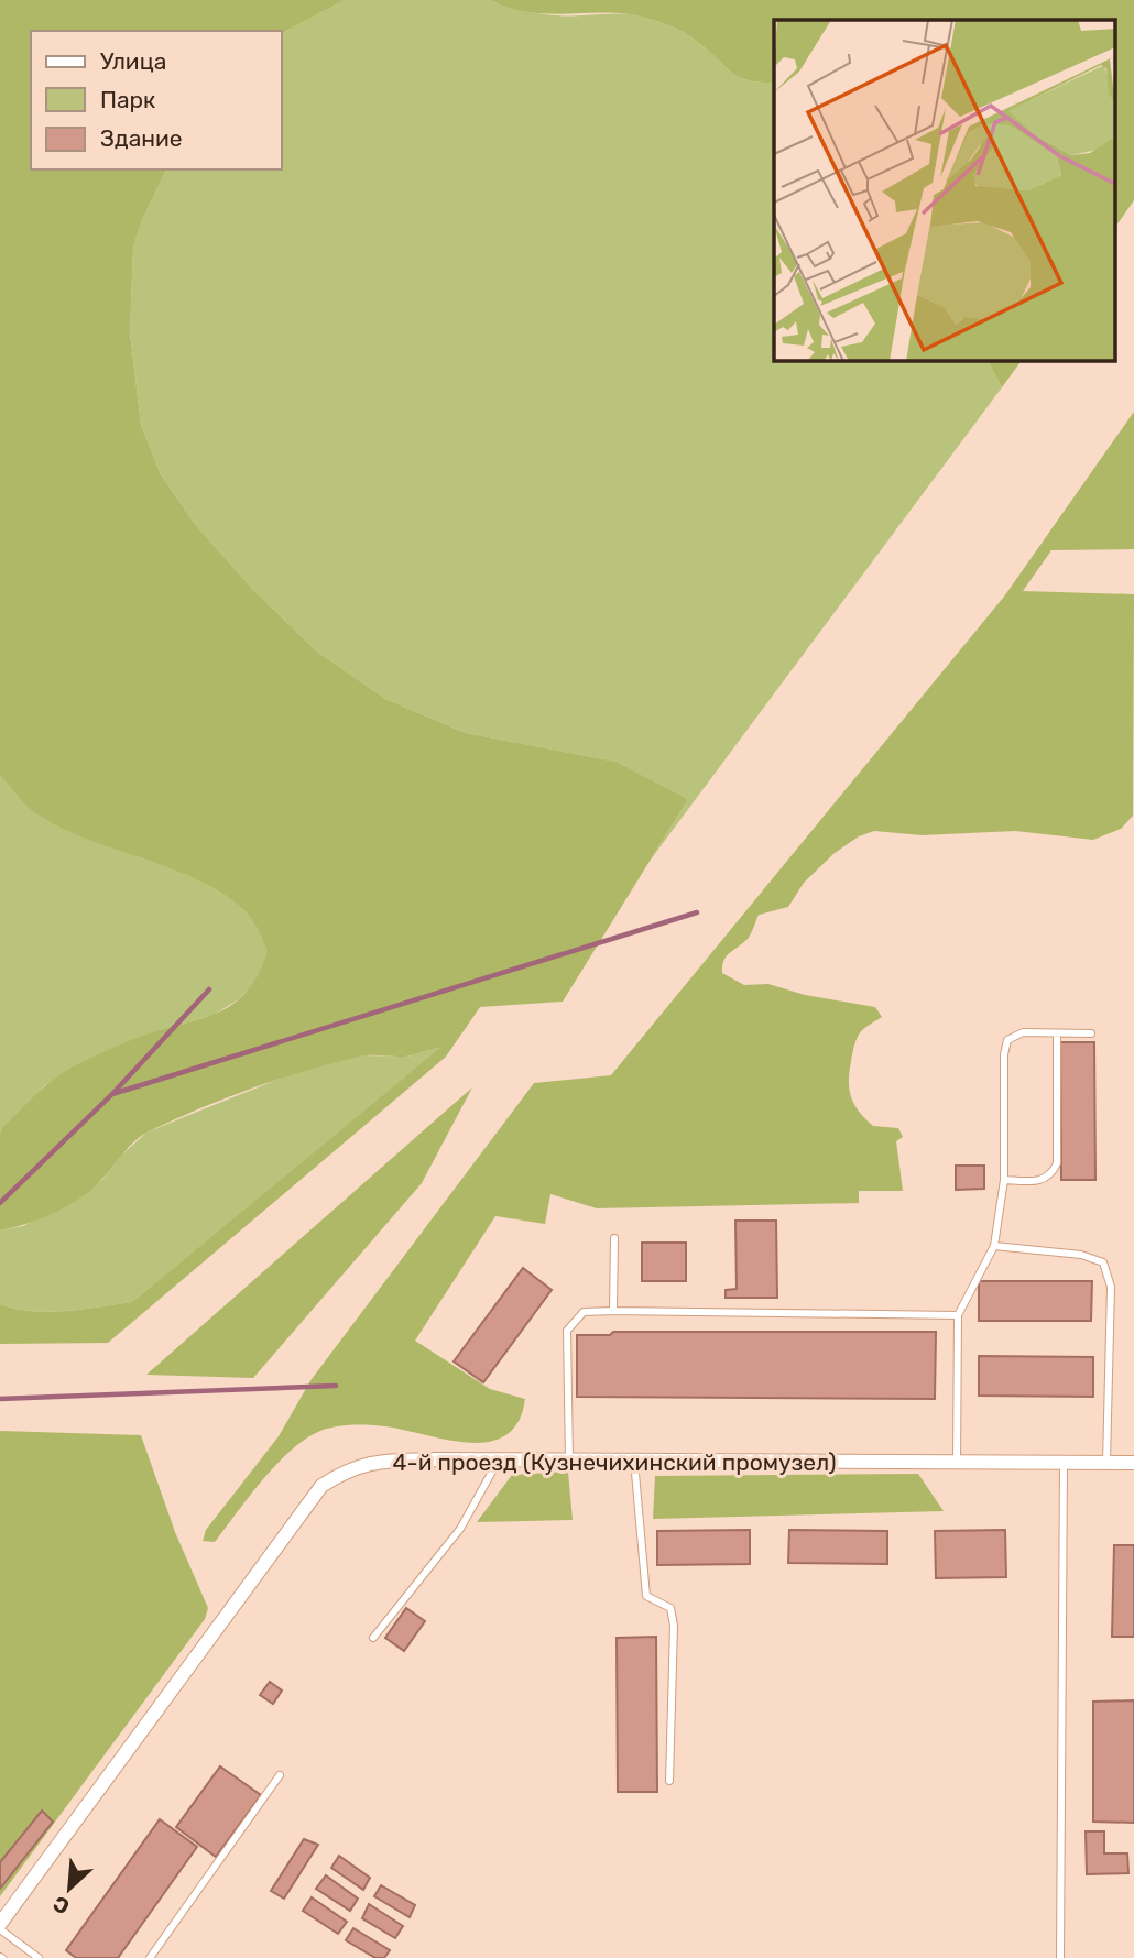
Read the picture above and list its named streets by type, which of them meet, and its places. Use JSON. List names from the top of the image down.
{
  "streets": {
    "street": ["4-й проезд (Кузнечихинский промузел)"]
  },
  "legend": ["Улица", "Парк", "Здание"],
  "north": "bottom left"
}
